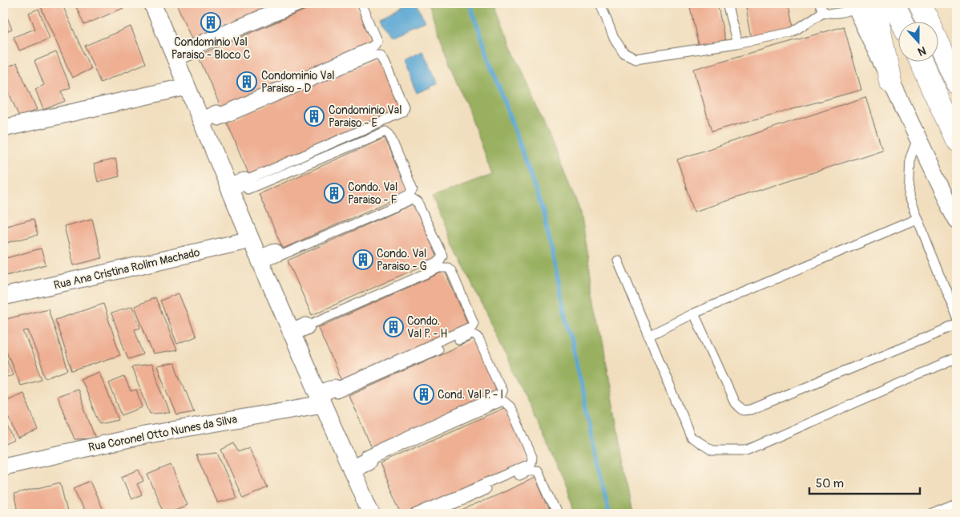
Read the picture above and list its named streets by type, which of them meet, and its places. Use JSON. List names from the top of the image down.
{
  "streets": {
    "street": ["Rua Ana Cristina Rolim Machado", "Rua Coronel Otto Nunes da Silva"]
  },
  "places": {
    "building": [
      "Condominio Val Paraiso - Bloco C",
      "Condominio Val Paraiso - D",
      "Condominio Val Paraiso - E",
      "Condo. Val Paraiso - F",
      "Condo. Val Paraiso - G",
      "Condo. Val P. - H",
      "Cond. Val P. - I"
    ]
  },
  "scale_bar": "50 m",
  "north": "bottom"
}
